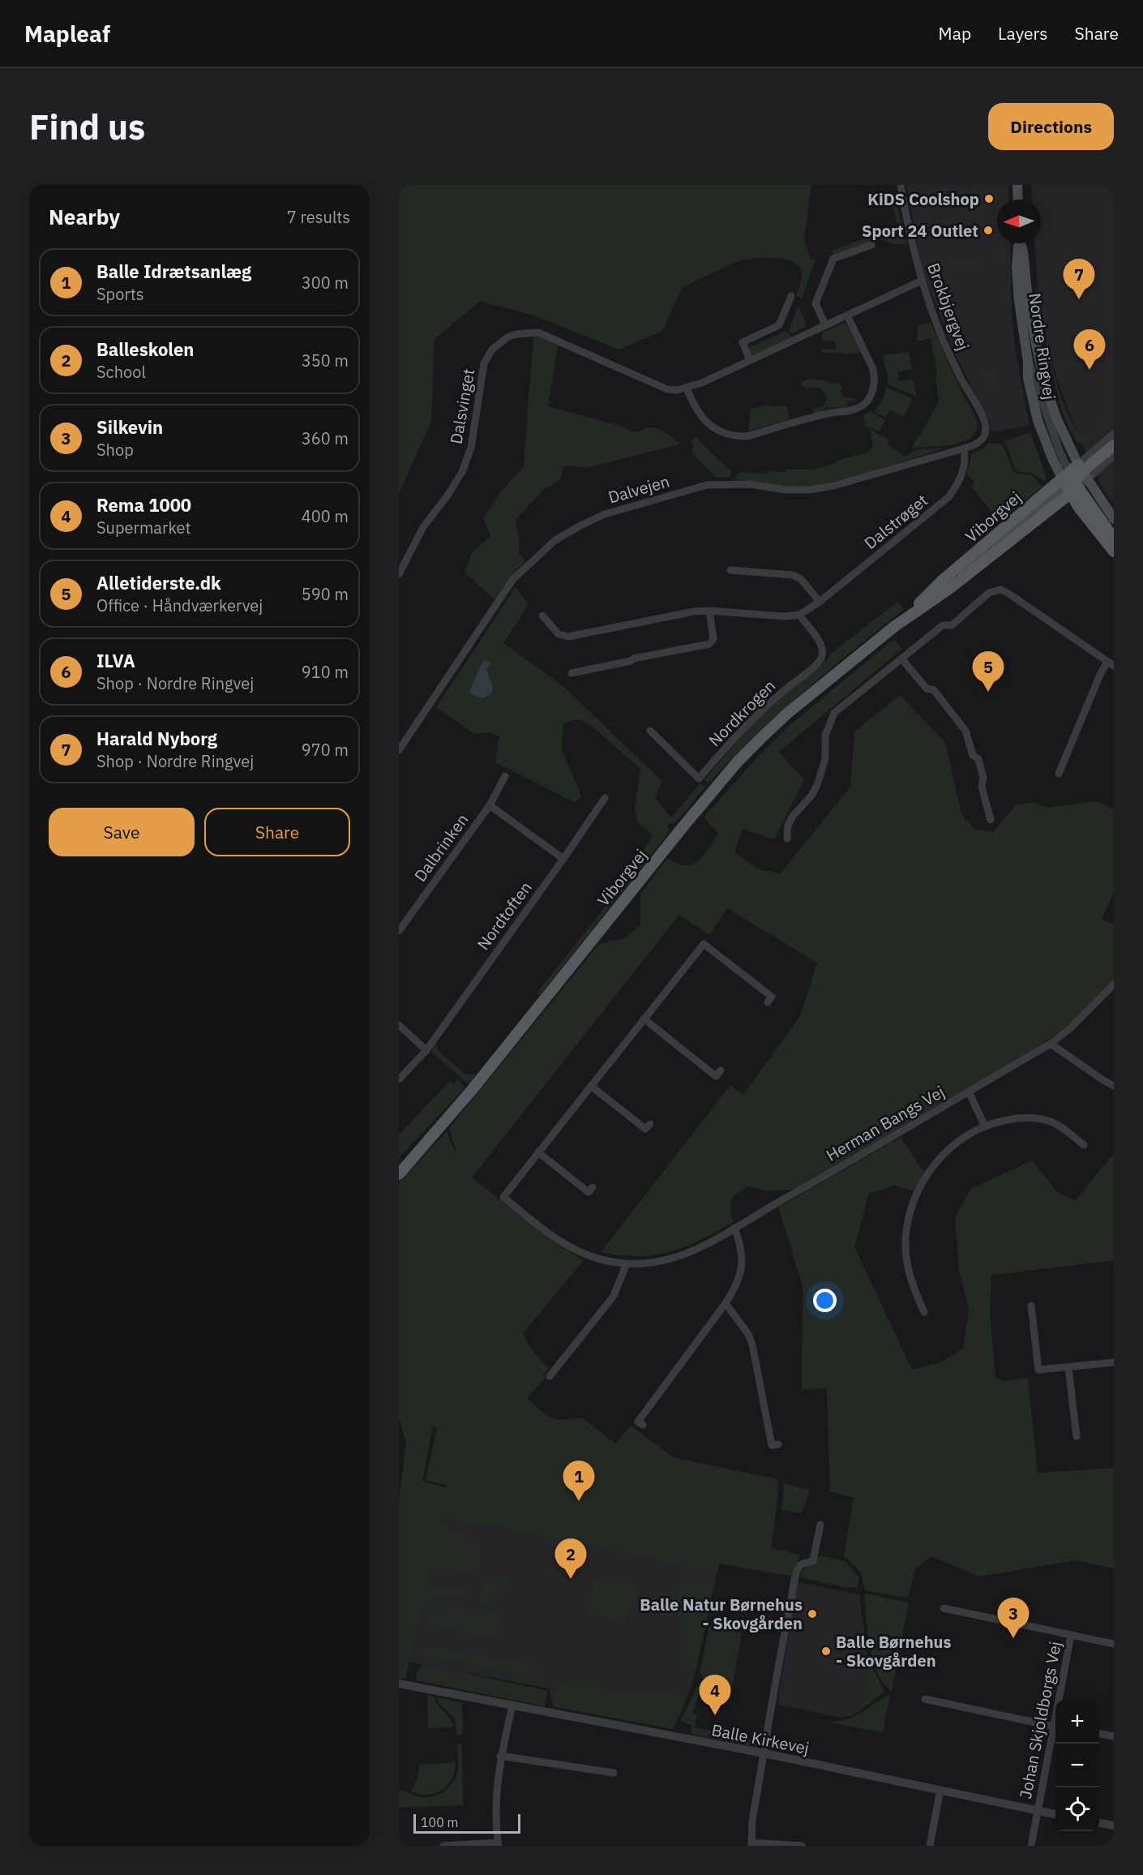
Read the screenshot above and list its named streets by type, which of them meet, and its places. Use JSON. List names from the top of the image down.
{
  "streets": {
    "main road": ["Nordre Ringvej", "Viborgvej"],
    "street": [
      "Brokbjergvej",
      "Dalsvinget",
      "Dalvejen",
      "Dalstrøget",
      "Nordkrogen",
      "Dalbrinken",
      "Nordtoften",
      "Herman Bangs Vej",
      "Johan Skjoldborgs Vej",
      "Balle Kirkevej"
    ]
  },
  "crossings": [
    ["Brokbjergvej", "Dalsvinget"],
    ["Brokbjergvej", "Dalvejen"],
    ["Nordre Ringvej", "Viborgvej"],
    ["Dalvejen", "Dalstrøget"],
    ["Dalstrøget", "Nordkrogen"],
    ["Dalbrinken", "Nordtoften"],
    ["Johan Skjoldborgs Vej", "Balle Kirkevej"]
  ],
  "places": [
    "KiDS Coolshop",
    "Sport 24 Outlet",
    "Balle Natur Børnehus - Skovgården",
    "Balle Børnehus - Skovgården"
  ],
  "scale_bar": "100 m",
  "north": "left",
  "page": {
    "header": "Mapleaf",
    "nav": ["Map", "Layers", "Share"],
    "buttons": [
      "Directions",
      ["Save", "Share"]
    ],
    "title": "Find us",
    "heading": ["Nearby", "7 results"],
    "list": [
      {
        "mark": "1",
        "name": "Balle Idrætsanlæg",
        "note": "Sports",
        "value": "300 m"
      },
      {
        "mark": "2",
        "name": "Balleskolen",
        "note": "School",
        "value": "350 m"
      },
      {
        "mark": "3",
        "name": "Silkevin",
        "note": "Shop",
        "value": "360 m"
      },
      {
        "mark": "4",
        "name": "Rema 1000",
        "note": "Supermarket",
        "value": "400 m"
      },
      {
        "mark": "5",
        "name": "Alletiderste.dk",
        "note": "Office · Håndværkervej",
        "value": "590 m"
      },
      {
        "mark": "6",
        "name": "ILVA",
        "note": "Shop · Nordre Ringvej",
        "value": "910 m"
      },
      {
        "mark": "7",
        "name": "Harald Nyborg",
        "note": "Shop · Nordre Ringvej",
        "value": "970 m"
      }
    ],
    "pins": [
      "7",
      "6",
      "5",
      "1",
      "2",
      "3",
      "4"
    ],
    "map_buttons": ["+", "−"],
    "scale": "100 m"
  }
}
